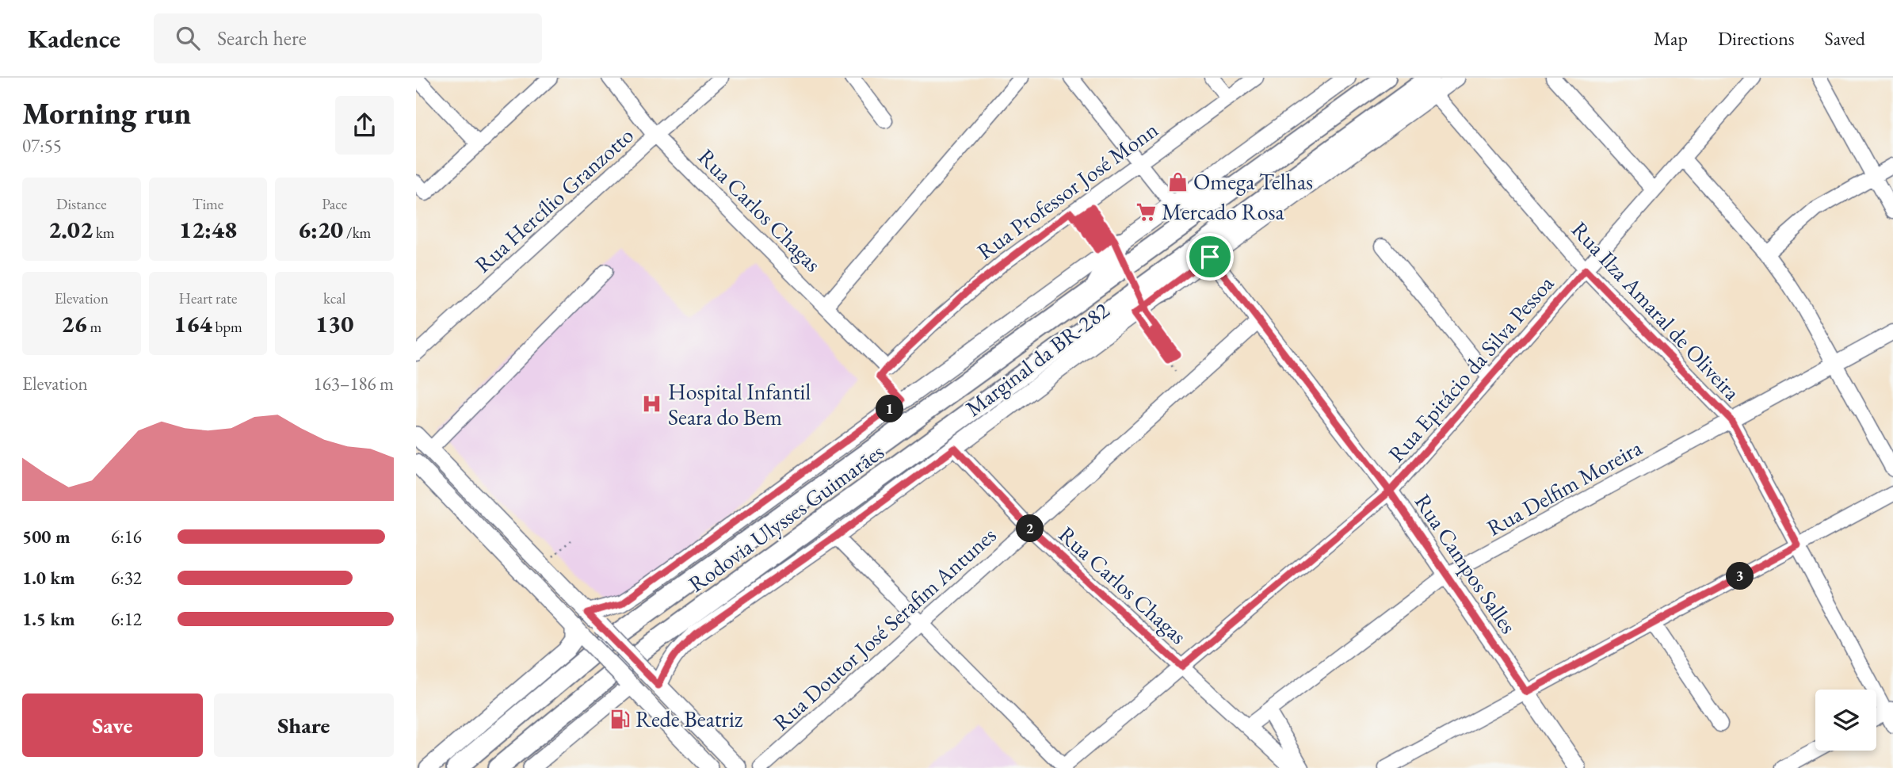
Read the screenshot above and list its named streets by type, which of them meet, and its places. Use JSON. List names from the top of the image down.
{
  "streets": {
    "highway": ["Rodovia Ulysses Guimarães"],
    "main road": ["Marginal da BR-282", "Rua Campos Salles"],
    "street": [
      "Rua Professor José Monn",
      "Rua Hercílio Granzotto",
      "Rua Carlos Chagas",
      "Rua Ilza Amaral de Oliveira",
      "Rua Epitácio da Silva Pessoa",
      "Rua Delfim Moreira",
      "Rua Doutor José Serafim Antunes"
    ]
  },
  "crossings": [
    ["Rua Professor José Monn", "Rua Carlos Chagas"],
    ["Rua Hercílio Granzotto", "Rua Carlos Chagas"],
    ["Rua Carlos Chagas", "Marginal da BR-282"],
    ["Rua Carlos Chagas", "Rua Epitácio da Silva Pessoa"],
    ["Rua Carlos Chagas", "Rua Delfim Moreira"],
    ["Rua Carlos Chagas", "Rua Doutor José Serafim Antunes"],
    ["Rua Ilza Amaral de Oliveira", "Marginal da BR-282"],
    ["Rua Ilza Amaral de Oliveira", "Rua Epitácio da Silva Pessoa"],
    ["Rua Ilza Amaral de Oliveira", "Rua Delfim Moreira"],
    ["Rua Ilza Amaral de Oliveira", "Rodovia Ulysses Guimarães"],
    ["Marginal da BR-282", "Rodovia Ulysses Guimarães"],
    ["Marginal da BR-282", "Rua Campos Salles"],
    ["Rua Epitácio da Silva Pessoa", "Rua Campos Salles"],
    ["Rua Delfim Moreira", "Rua Campos Salles"],
    ["Rua Campos Salles", "Rua Doutor José Serafim Antunes"]
  ],
  "places": {
    "shop": ["Omega Telhas"],
    "supermarket": ["Mercado Rosa"],
    "hospital": ["Hospital Infantil Seara do Bem"],
    "fuel station": ["Rede Beatriz"]
  },
  "page": {
    "header": "Kadence",
    "search": "Search here",
    "nav": ["Map", "Directions", "Saved"],
    "heading": ["Morning run", "07:55"],
    "stats": [
      ["Distance", "2.02 km"],
      ["Time", "12:48"],
      ["Pace", "6:20 /km"],
      ["Elevation", "26 m"],
      ["Heart rate", "164 bpm"],
      ["kcal", "130"]
    ],
    "chart": ["Elevation", "163–186 m"],
    "pins": ["1", "2", "3"],
    "list": [
      {
        "name": "500 m",
        "note": "6:16"
      },
      {
        "name": "1.0 km",
        "note": "6:32"
      },
      {
        "name": "1.5 km",
        "note": "6:12"
      }
    ],
    "buttons": ["Save", "Share"]
  }
}
